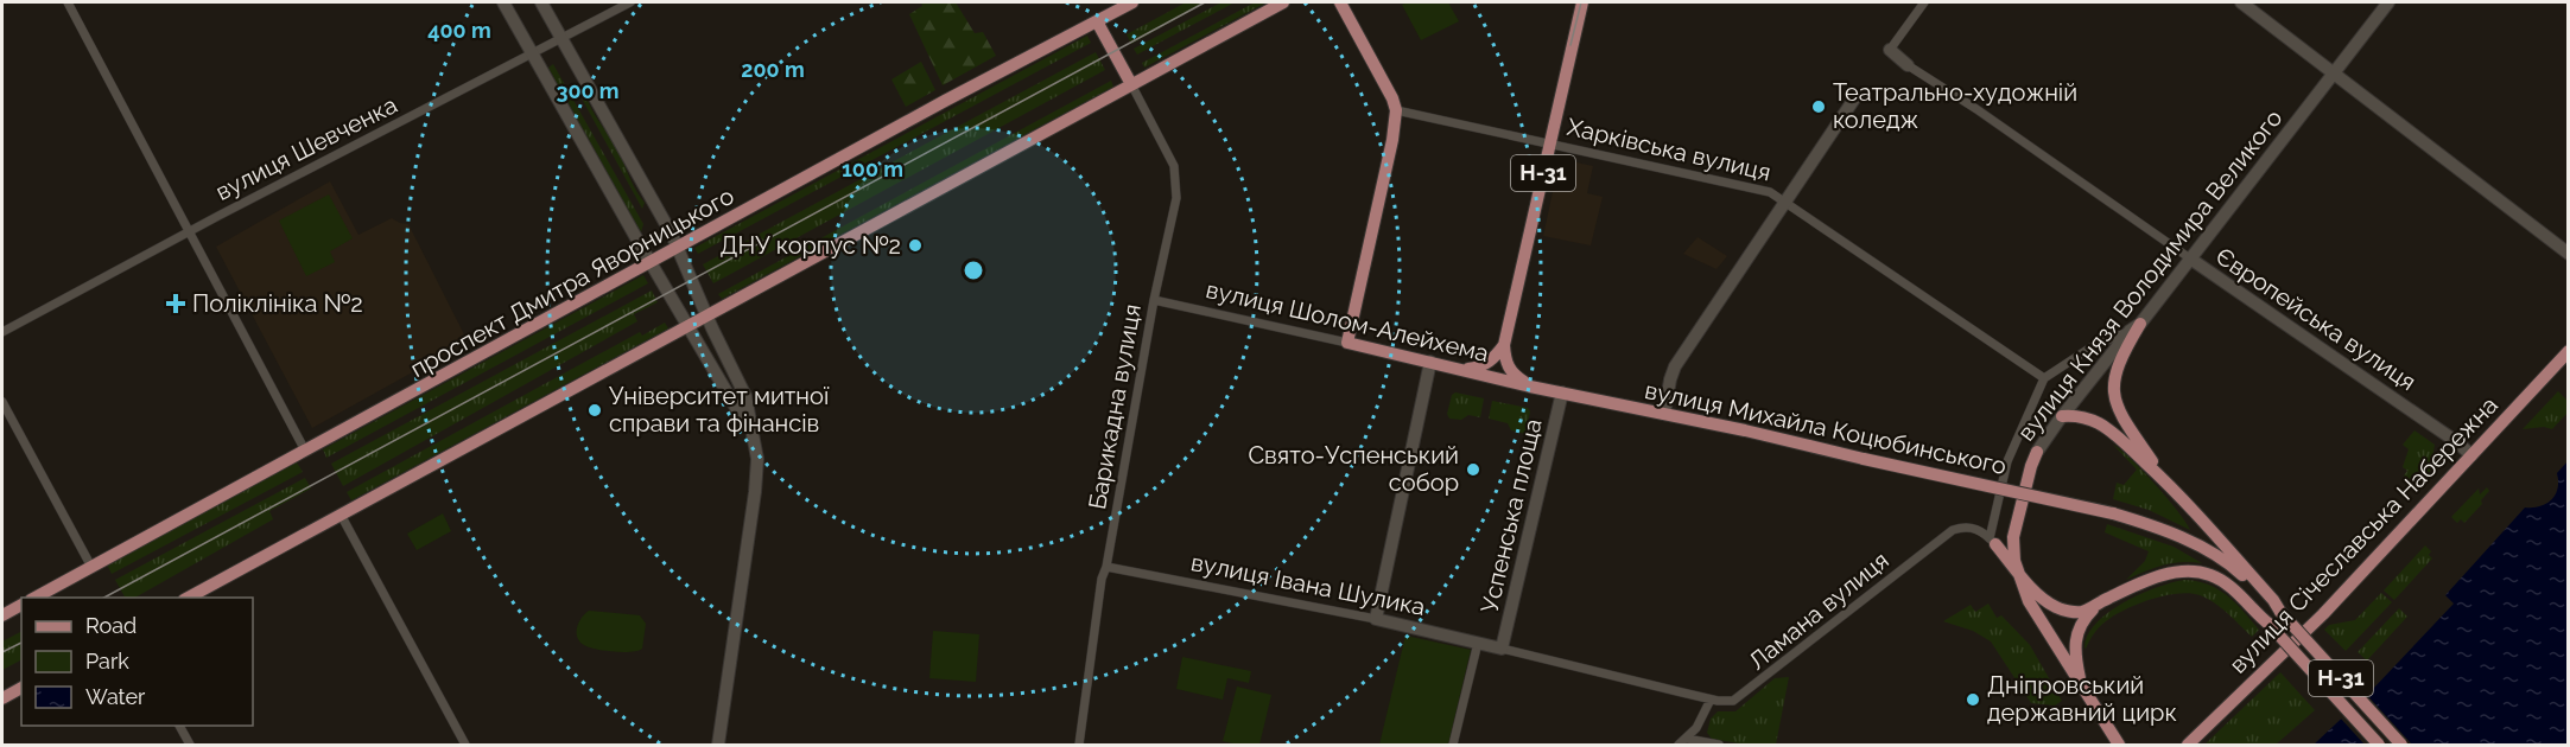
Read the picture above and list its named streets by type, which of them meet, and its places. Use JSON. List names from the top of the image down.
{
  "streets": {
    "main road": [
      "Н-31",
      "вулиця Князя Володимира Великого",
      "проспект Дмитра Яворницького",
      "вулиця Шолом-Алейхема",
      "вулиця Михайла Коцюбинського",
      "вулиця Січеславська Набережна"
    ],
    "street": [
      "вулиця Шевченка",
      "Харківська вулиця",
      "Європейська вулиця",
      "Барикадна вулиця",
      "Успенська площа",
      "вулиця Івана Шулика",
      "Ламана вулиця"
    ]
  },
  "crossings": [
    ["Харківська вулиця", "Н-31"],
    ["Н-31", "вулиця Михайла Коцюбинського"],
    ["вулиця Князя Володимира Великого", "Європейська вулиця"],
    ["Європейська вулиця", "вулиця Січеславська Набережна"],
    ["вулиця Шолом-Алейхема", "Барикадна вулиця"],
    ["вулиця Шолом-Алейхема", "вулиця Михайла Коцюбинського"],
    ["Барикадна вулиця", "вулиця Івана Шулика"],
    ["вулиця Михайла Коцюбинського", "Успенська площа"],
    ["Успенська площа", "вулиця Івана Шулика"]
  ],
  "places": {
    "other": [
      "Театрально-художній коледж",
      "ДНУ корпус №2",
      "Університет митної справи та фінансів",
      "Свято-Успенський собор",
      "Дніпровський державний цирк"
    ],
    "health": ["Поліклініка №2"]
  },
  "legend": ["Road", "Park", "Water"],
  "rings": [
    "400 m",
    "200 m",
    "300 m",
    "100 m"
  ]
}
